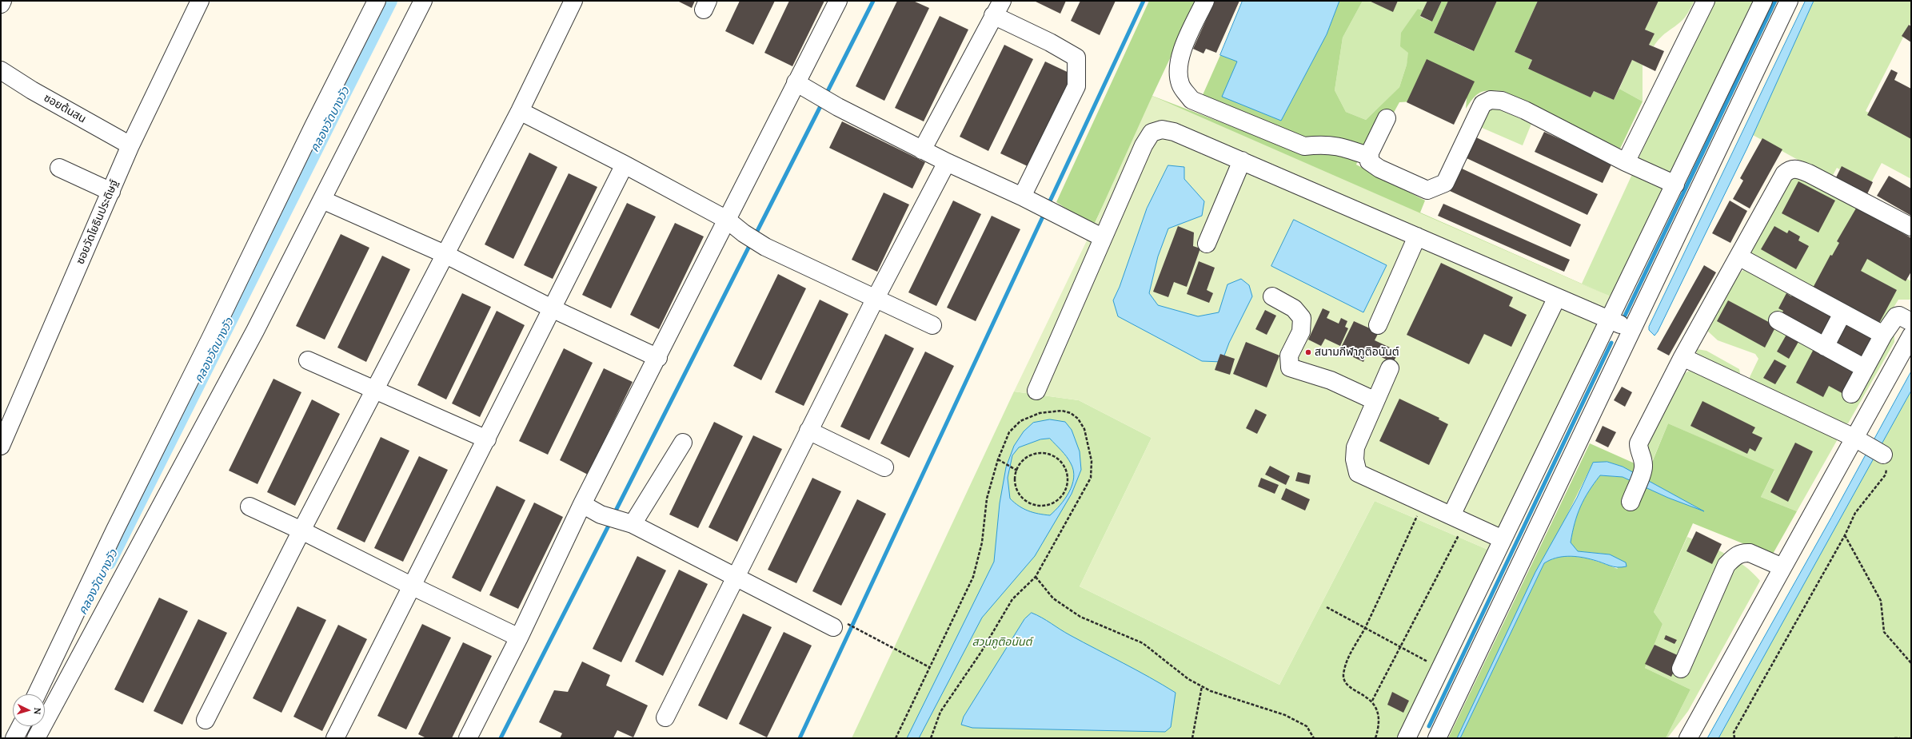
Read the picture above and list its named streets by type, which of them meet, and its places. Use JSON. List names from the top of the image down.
{
  "streets": {
    "street": ["ซอยต้นสน", "ซอยวัดโยธินประดิษฐ์"]
  },
  "crossings": [
    ["ซอยต้นสน", "ซอยวัดโยธินประดิษฐ์"]
  ],
  "water": ["คลองวัดบางวัว"],
  "parks": ["สวนภูติอนันต์"],
  "places": ["สนามกีฬาภูติอนันต์"],
  "north": "right"
}
